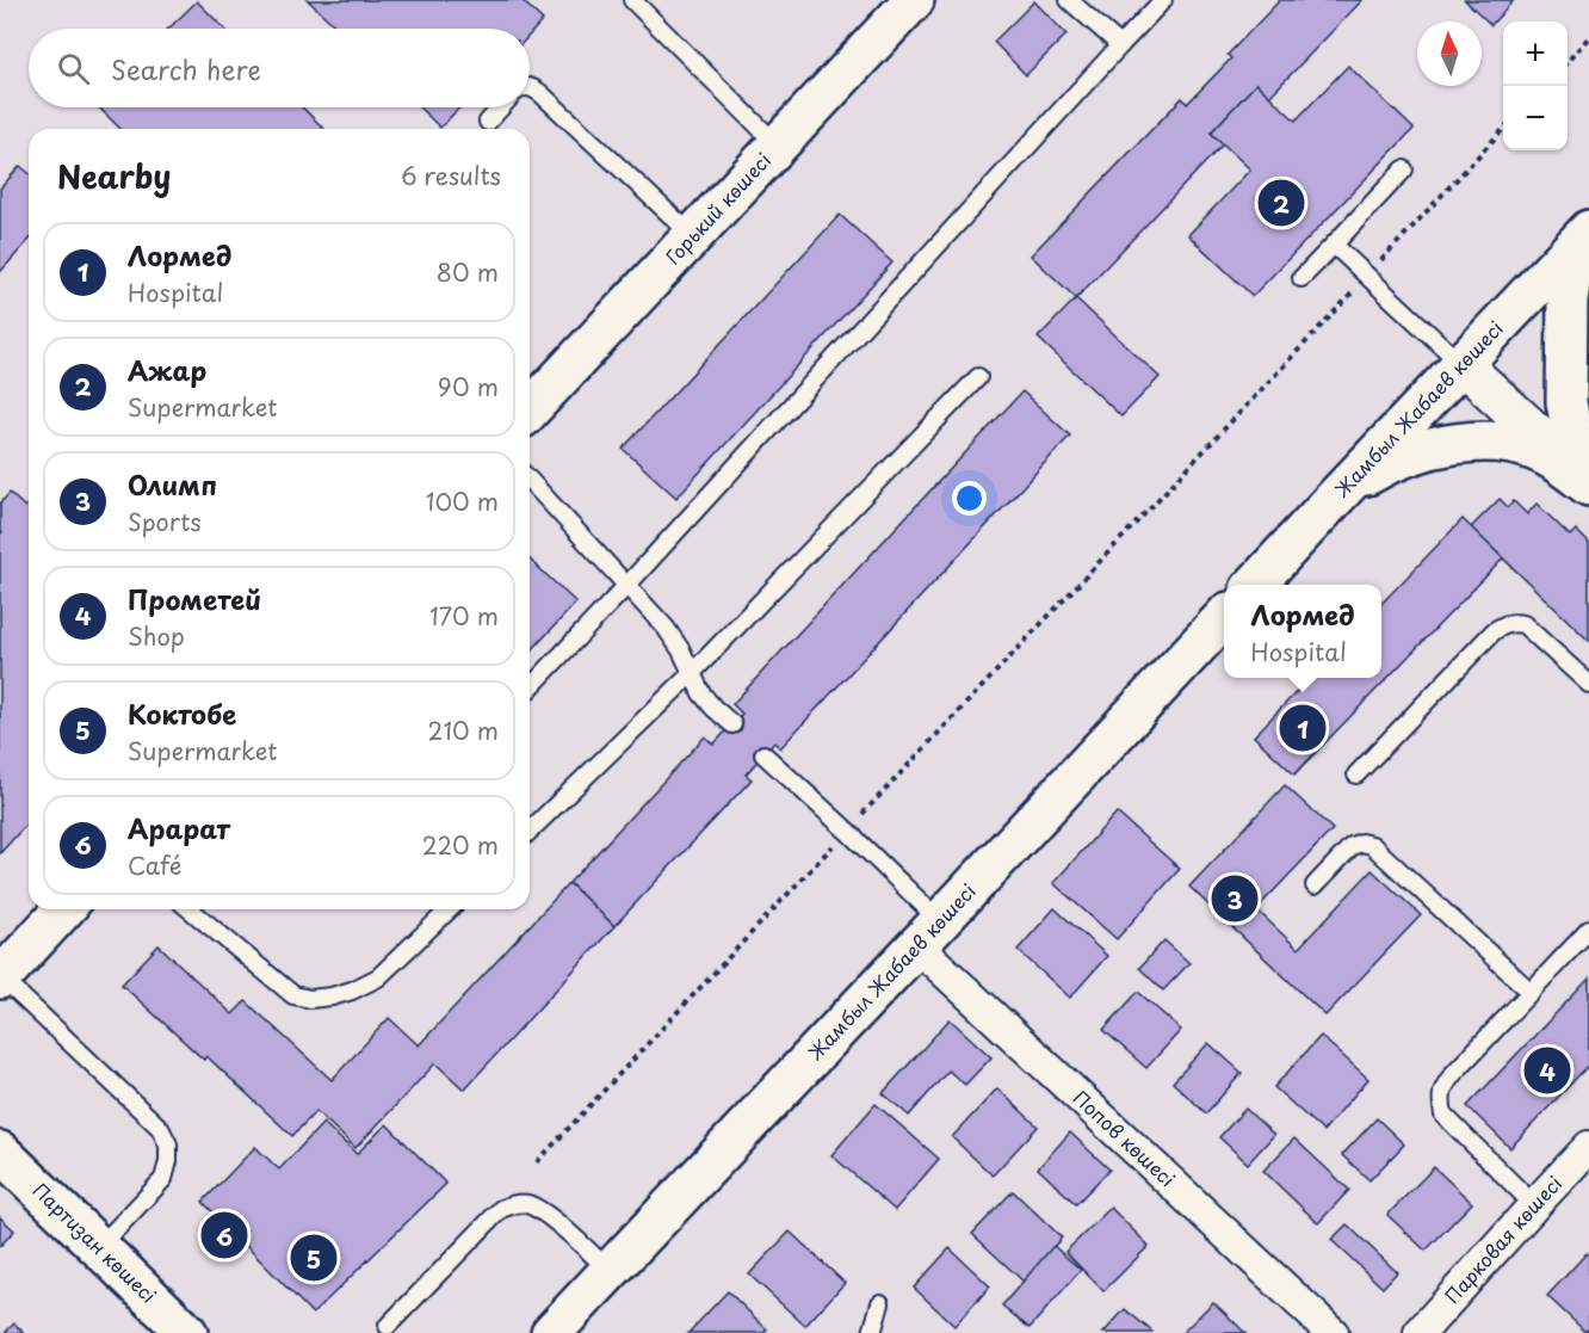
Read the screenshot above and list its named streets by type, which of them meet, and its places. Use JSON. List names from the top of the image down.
{
  "streets": {
    "main road": ["Горький көшесі", "Жамбыл Жабаев көшесі", "Партизан көшесі"],
    "street": ["Попов көшесі", "Парковая көшесі"]
  },
  "crossings": [
    ["Жамбыл Жабаев көшесі", "Попов көшесі"]
  ],
  "north": "top",
  "page": {
    "map_buttons": ["+", "−"],
    "search": "Search here",
    "heading": ["Nearby", "6 results"],
    "pins": [
      "2",
      "1",
      "3",
      "4",
      "6",
      "5"
    ],
    "list": [
      {
        "mark": "1",
        "name": "Лормед",
        "note": "Hospital",
        "value": "80 m"
      },
      {
        "mark": "2",
        "name": "Ажар",
        "note": "Supermarket",
        "value": "90 m"
      },
      {
        "mark": "3",
        "name": "Олимп",
        "note": "Sports",
        "value": "100 m"
      },
      {
        "mark": "4",
        "name": "Прометей",
        "note": "Shop",
        "value": "170 m"
      },
      {
        "mark": "5",
        "name": "Коктобе",
        "note": "Supermarket",
        "value": "210 m"
      },
      {
        "mark": "6",
        "name": "Арарат",
        "note": "Café",
        "value": "220 m"
      }
    ],
    "popup": ["Лормед", "Hospital"]
  }
}
